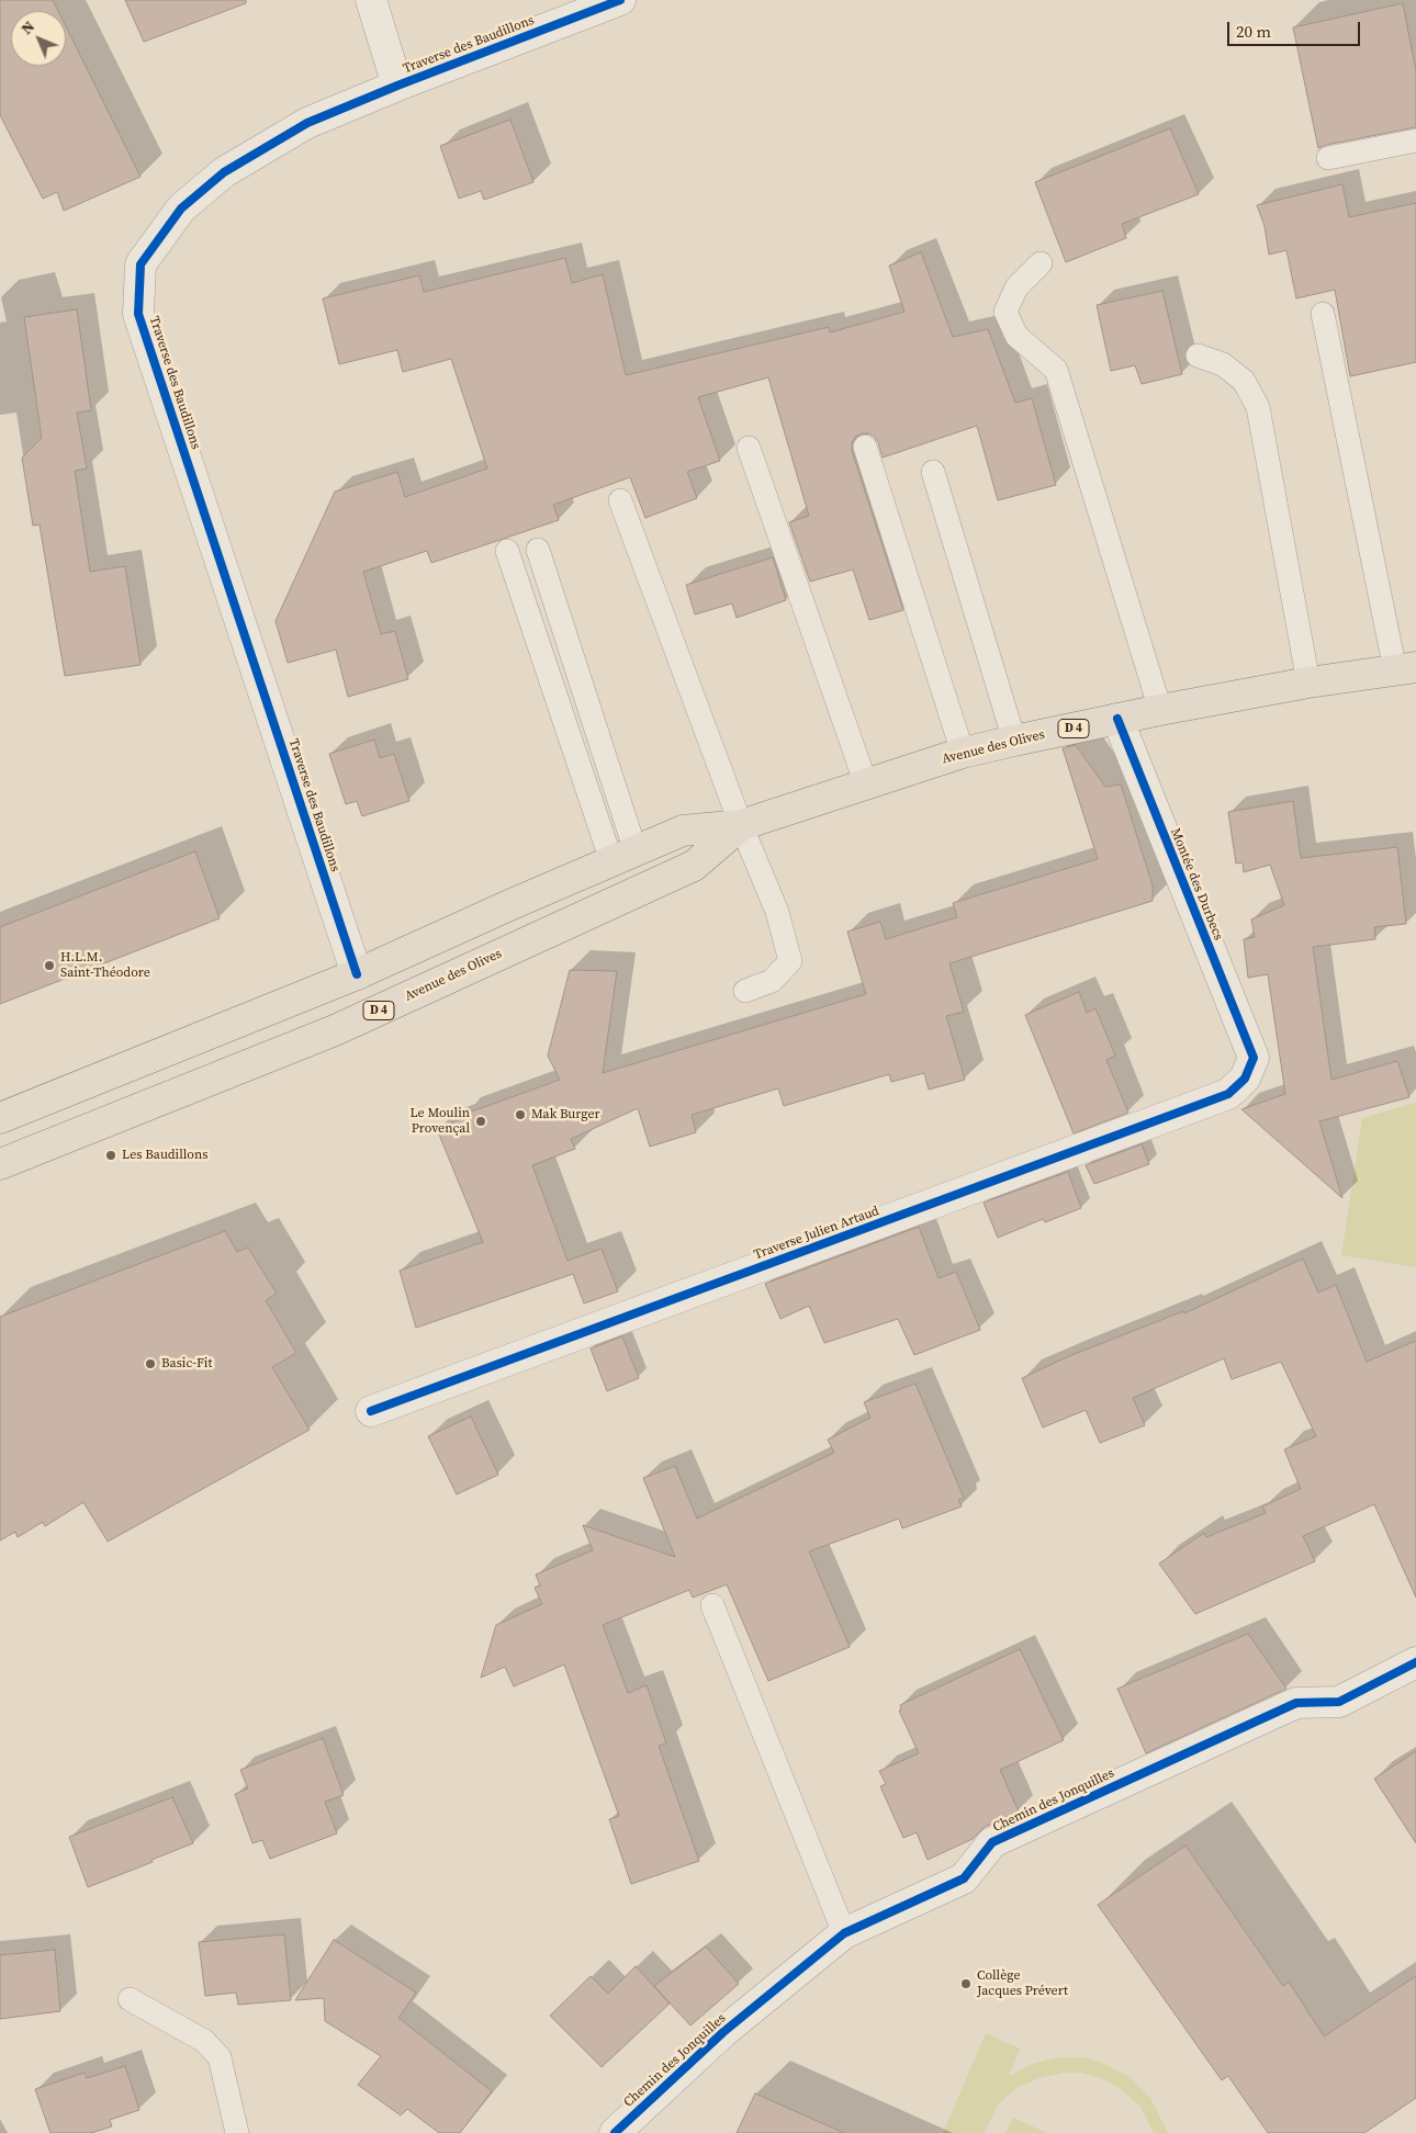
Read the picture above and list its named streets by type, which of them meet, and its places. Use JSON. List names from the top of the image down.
{
  "streets": {
    "main road": ["D 4", "Avenue des Olives"],
    "street": [
      "Traverse des Baudillons",
      "Montée des Durbecs",
      "Traverse Julien Artaud",
      "Chemin des Jonquilles"
    ]
  },
  "crossings": [
    ["Traverse des Baudillons", "Avenue des Olives"],
    ["Avenue des Olives", "Montée des Durbecs"],
    ["Montée des Durbecs", "Traverse Julien Artaud"]
  ],
  "places": [
    "H.L.M. Saint-Théodore",
    "Mak Burger",
    "Le Moulin Provençal",
    "Les Baudillons",
    "Basic-Fit",
    "Collège Jacques Prévert"
  ],
  "scale_bar": "20 m",
  "north": "top left"
}
